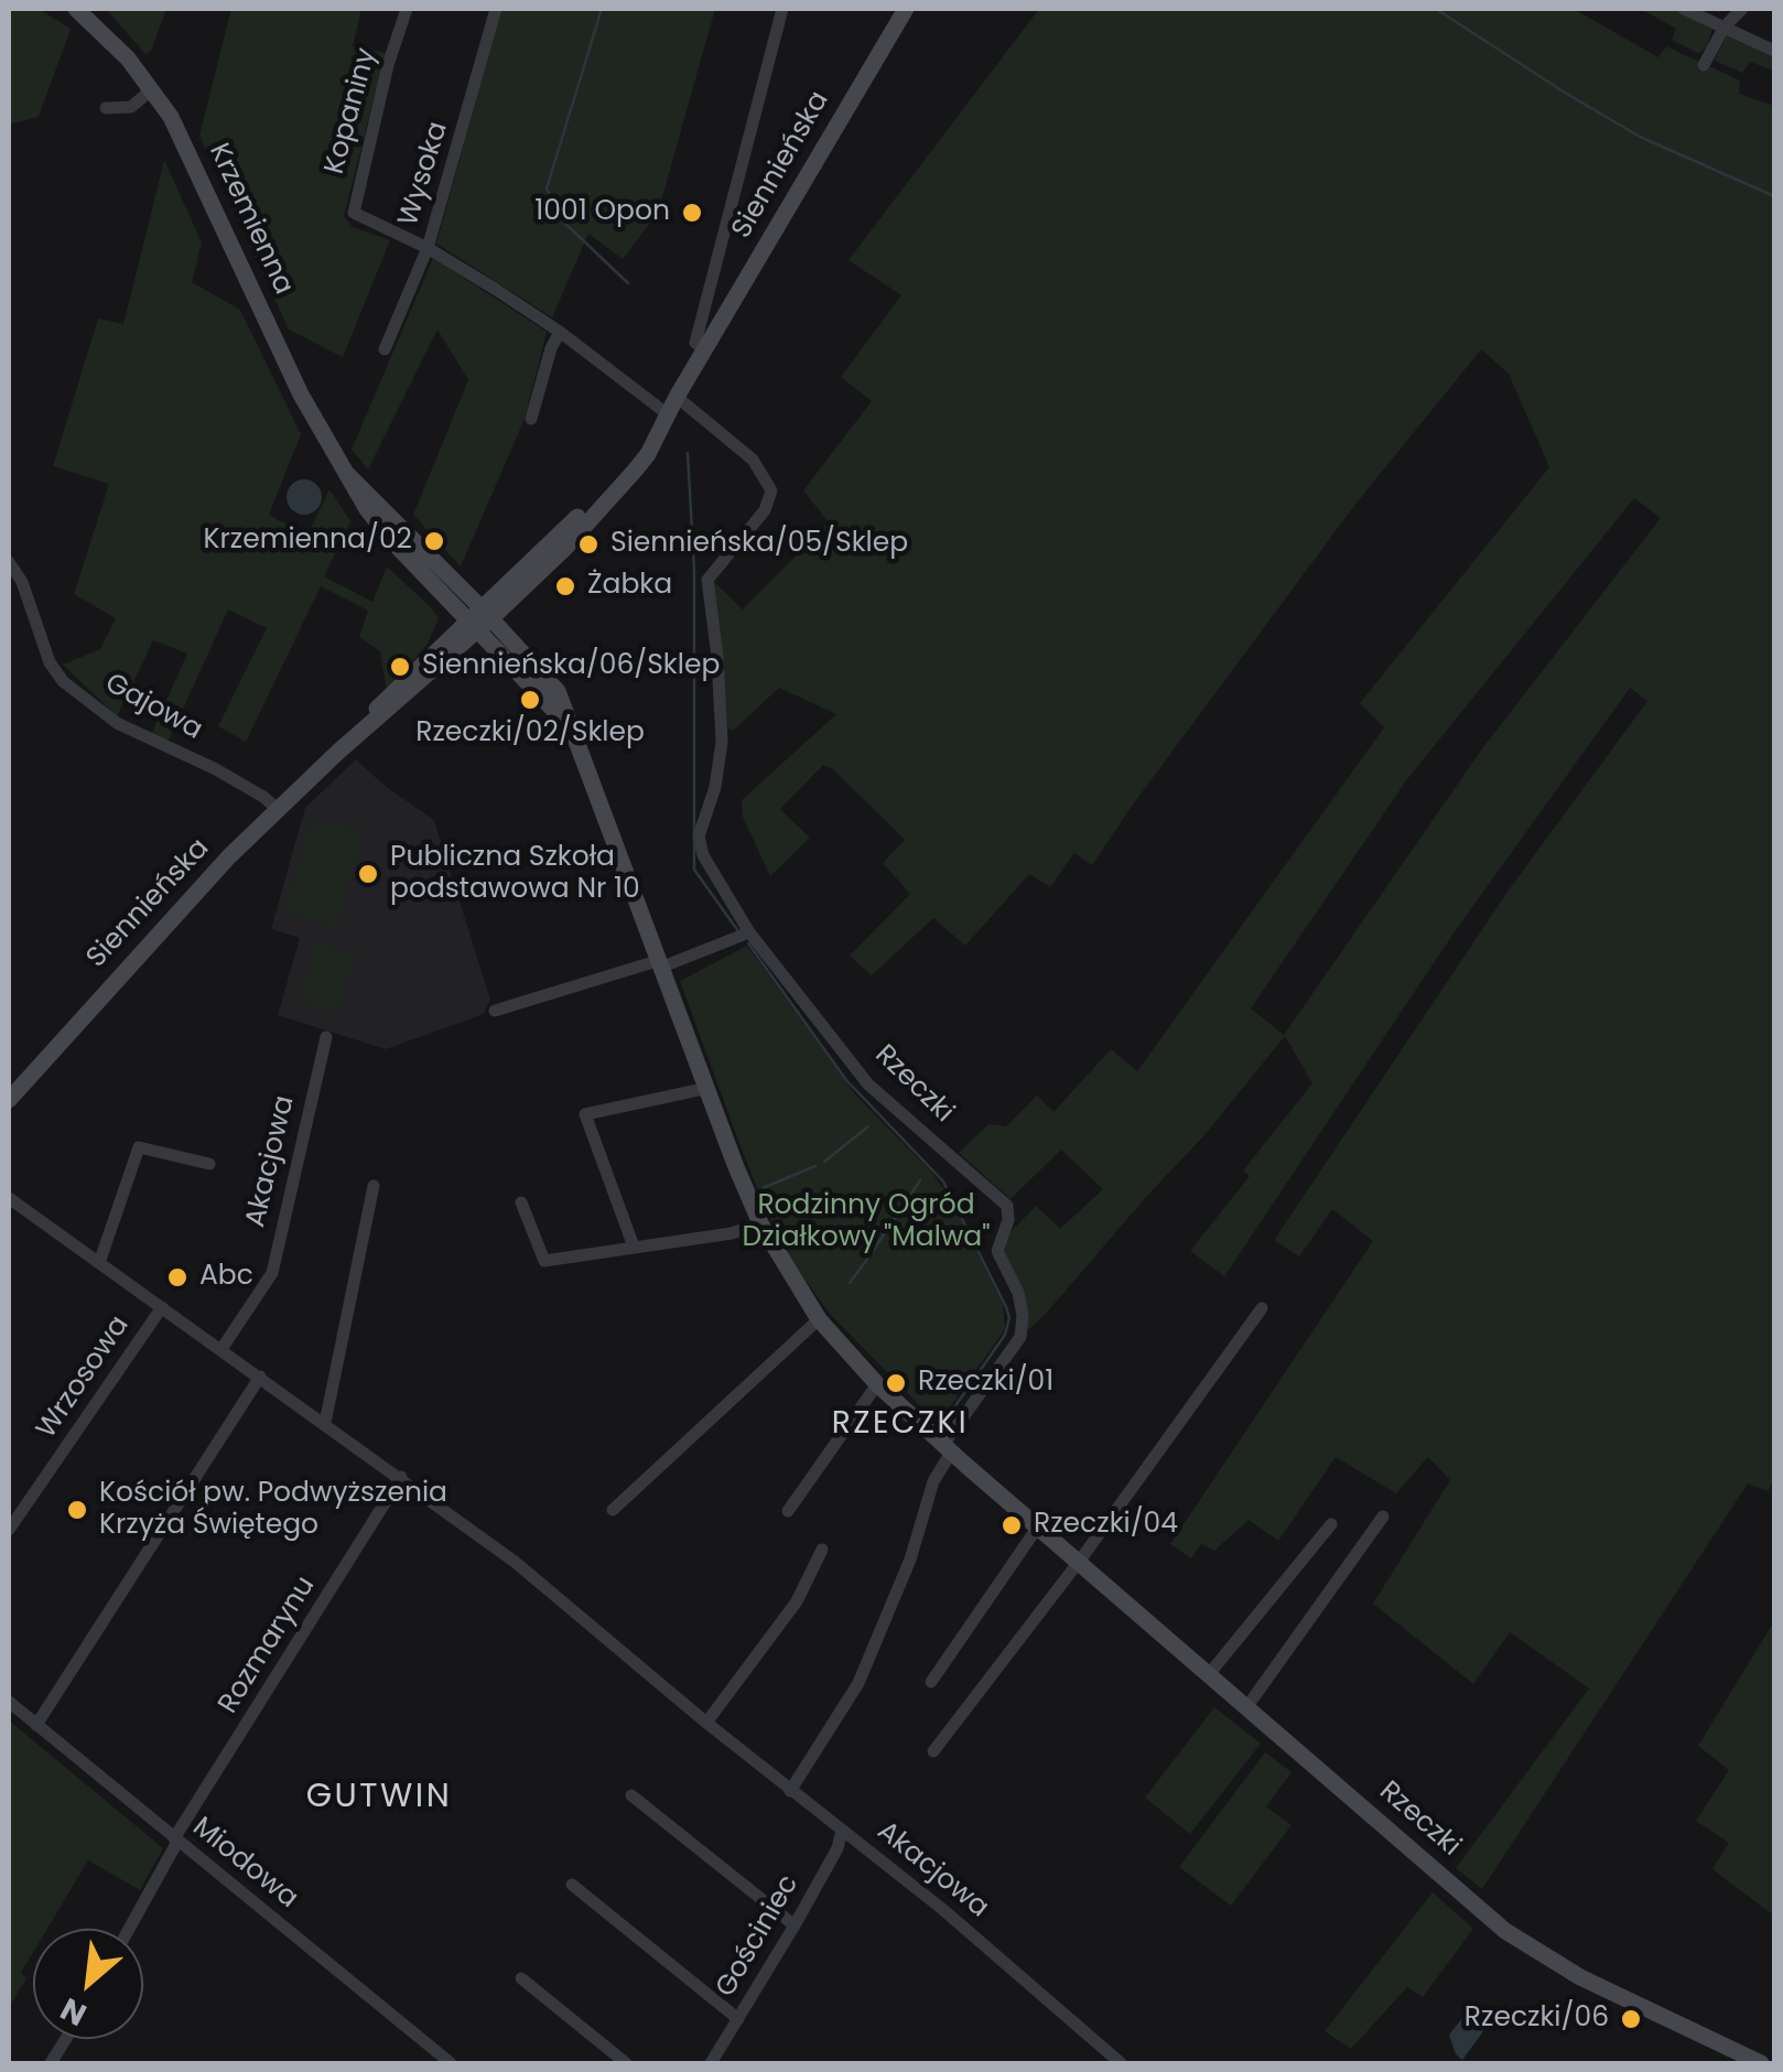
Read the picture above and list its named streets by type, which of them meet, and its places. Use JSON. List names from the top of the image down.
{
  "streets": {
    "main road": ["Siennieńska", "Krzemienna", "Rzeczki"],
    "street": [
      "Kopaniny",
      "Wysoka",
      "Gajowa",
      "Akacjowa",
      "Wrzosowa",
      "Rozmarynu",
      "Miodowa",
      "Gościniec"
    ]
  },
  "crossings": [
    ["Kopaniny", "Wysoka"],
    ["Siennieńska", "Krzemienna"],
    ["Siennieńska", "Gajowa"],
    ["Siennieńska", "Rzeczki"],
    ["Krzemienna", "Rzeczki"],
    ["Rzeczki", "Akacjowa"],
    ["Akacjowa", "Wrzosowa"],
    ["Akacjowa", "Rozmarynu"],
    ["Akacjowa", "Gościniec"],
    ["Rozmarynu", "Miodowa"]
  ],
  "districts": ["RZECZKI", "GUTWIN"],
  "parks": ["Rodzinny Ogród Działkowy \"Malwa\""],
  "places": [
    "1001 Opon",
    "Krzemienna/02",
    "Siennieńska/05/Sklep",
    "Żabka",
    "Siennieńska/06/Sklep",
    "Rzeczki/02/Sklep",
    "Publiczna Szkoła podstawowa Nr 10",
    "Abc",
    "Rzeczki/01",
    "Kościół pw. Podwyższenia Krzyża Świętego",
    "Rzeczki/04",
    "Rzeczki/06"
  ],
  "north": "bottom left"
}
